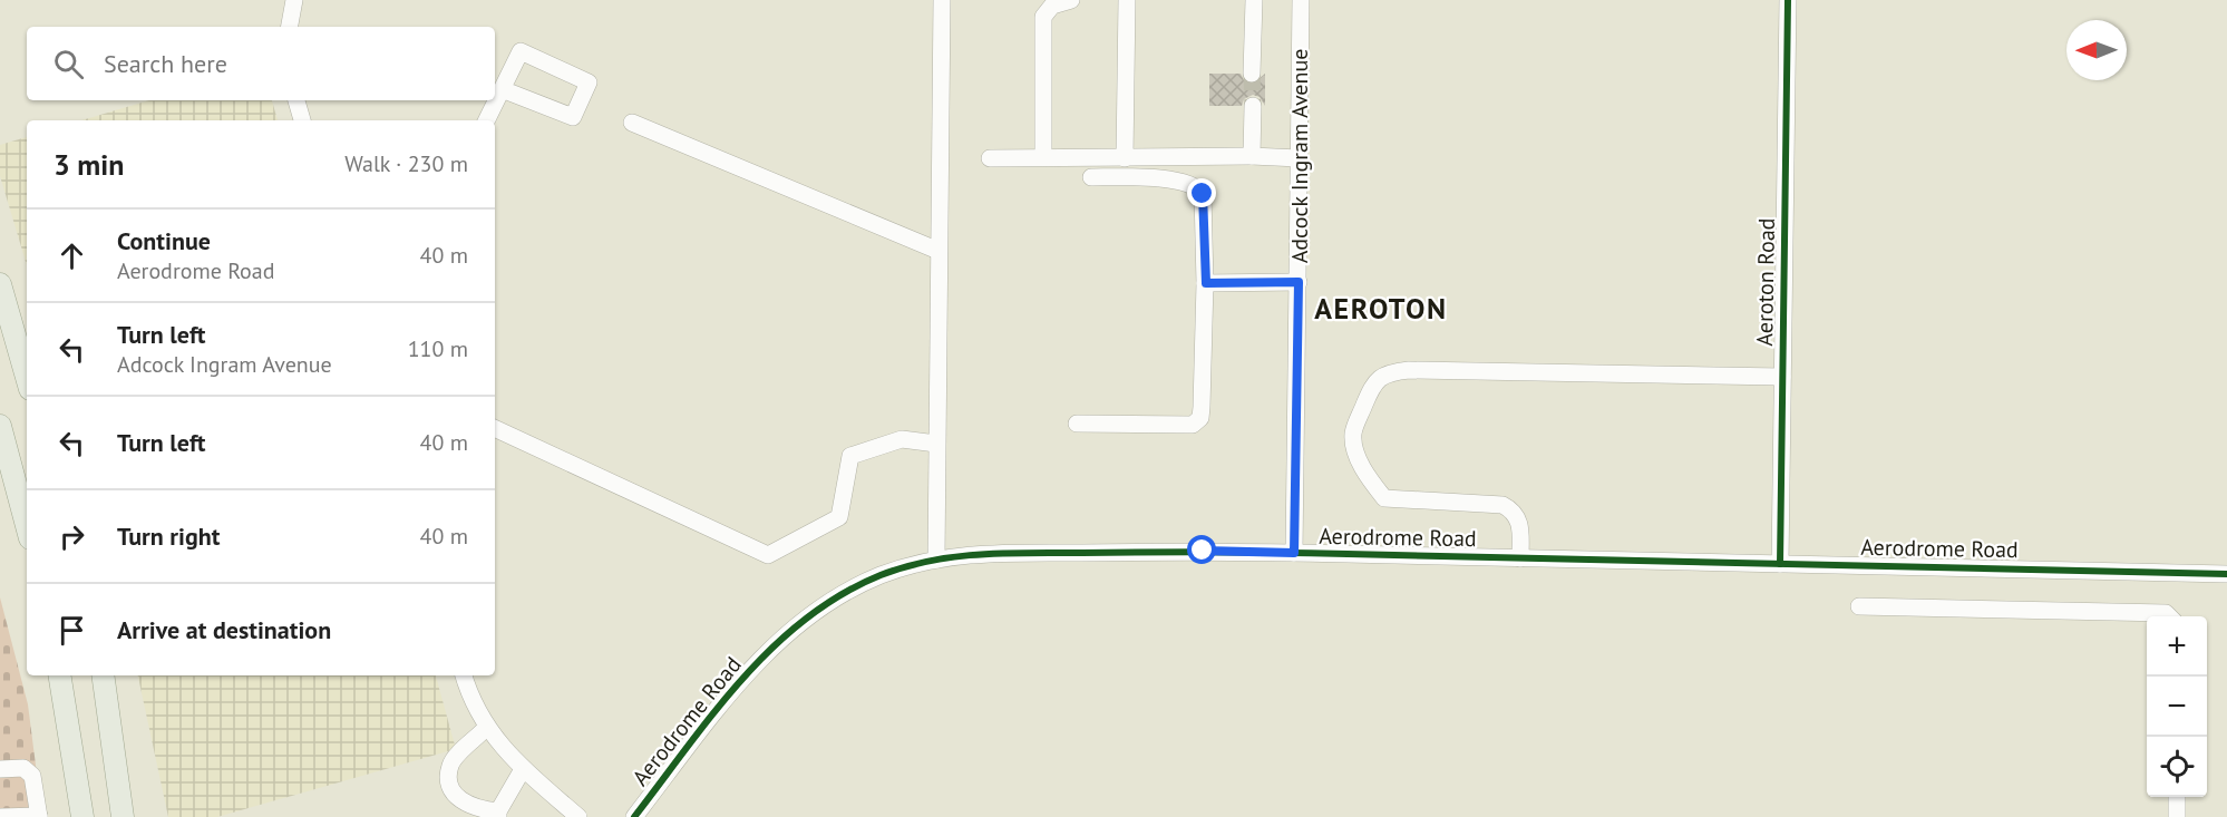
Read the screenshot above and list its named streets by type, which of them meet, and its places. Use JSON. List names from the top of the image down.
{
  "streets": {
    "street": ["Adcock Ingram Avenue", "Aeroton Road", "Aerodrome Road"]
  },
  "crossings": [
    ["Adcock Ingram Avenue", "Aerodrome Road"],
    ["Aeroton Road", "Aerodrome Road"]
  ],
  "districts": ["AEROTON"],
  "north": "left",
  "page": {
    "search": "Search here",
    "heading": ["3 min", "Walk · 230 m"],
    "list": [
      ["Continue", "Aerodrome Road", "40 m"],
      ["Turn left", "Adcock Ingram Avenue", "110 m"],
      ["Turn left", "40 m"],
      ["Turn right", "40 m"],
      "Arrive at destination"
    ],
    "map_buttons": ["+", "−"]
  }
}
